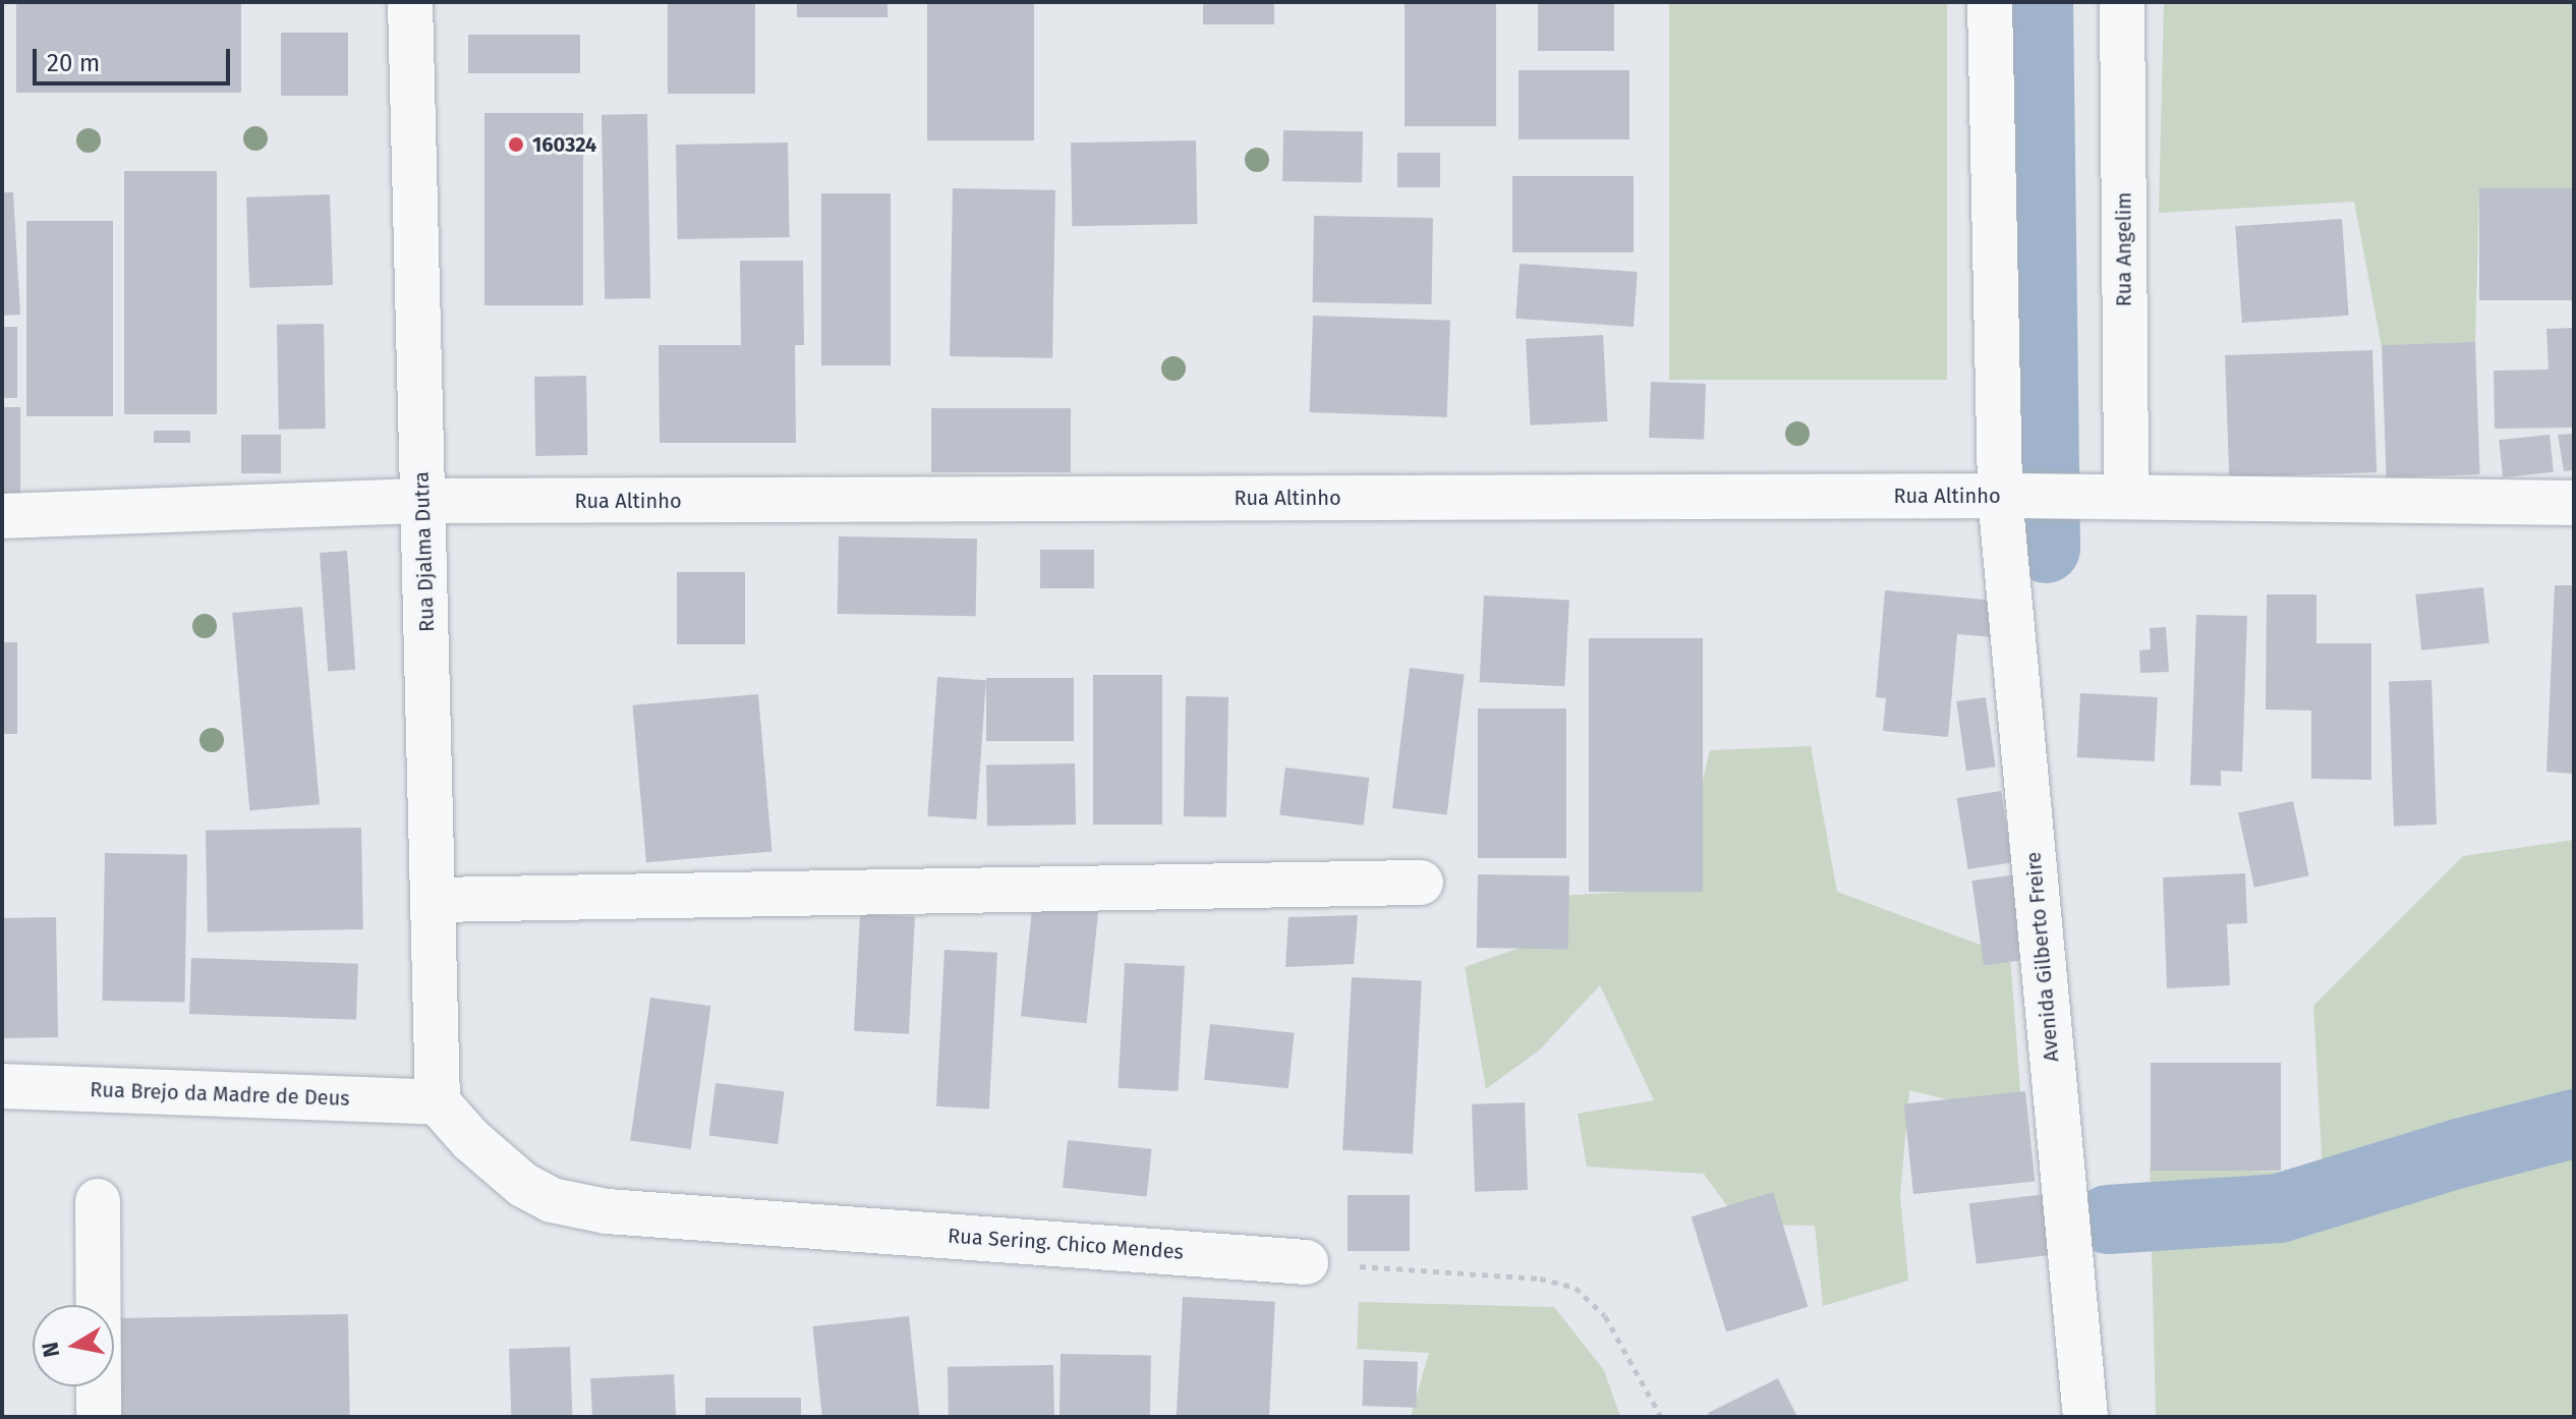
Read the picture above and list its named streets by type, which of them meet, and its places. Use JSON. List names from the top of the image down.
{
  "streets": {
    "street": [
      "Rua Angelim",
      "Rua Altinho",
      "Rua Djalma Dutra",
      "Avenida Gilberto Freire",
      "Rua Brejo da Madre de Deus",
      "Rua Sering. Chico Mendes"
    ]
  },
  "crossings": [
    ["Rua Angelim", "Rua Altinho"],
    ["Rua Altinho", "Rua Djalma Dutra"],
    ["Rua Altinho", "Avenida Gilberto Freire"],
    ["Rua Djalma Dutra", "Rua Brejo da Madre de Deus"],
    ["Rua Djalma Dutra", "Rua Sering. Chico Mendes"],
    ["Rua Brejo da Madre de Deus", "Rua Sering. Chico Mendes"]
  ],
  "places": ["160324"],
  "scale_bar": "20 m",
  "north": "left"
}
